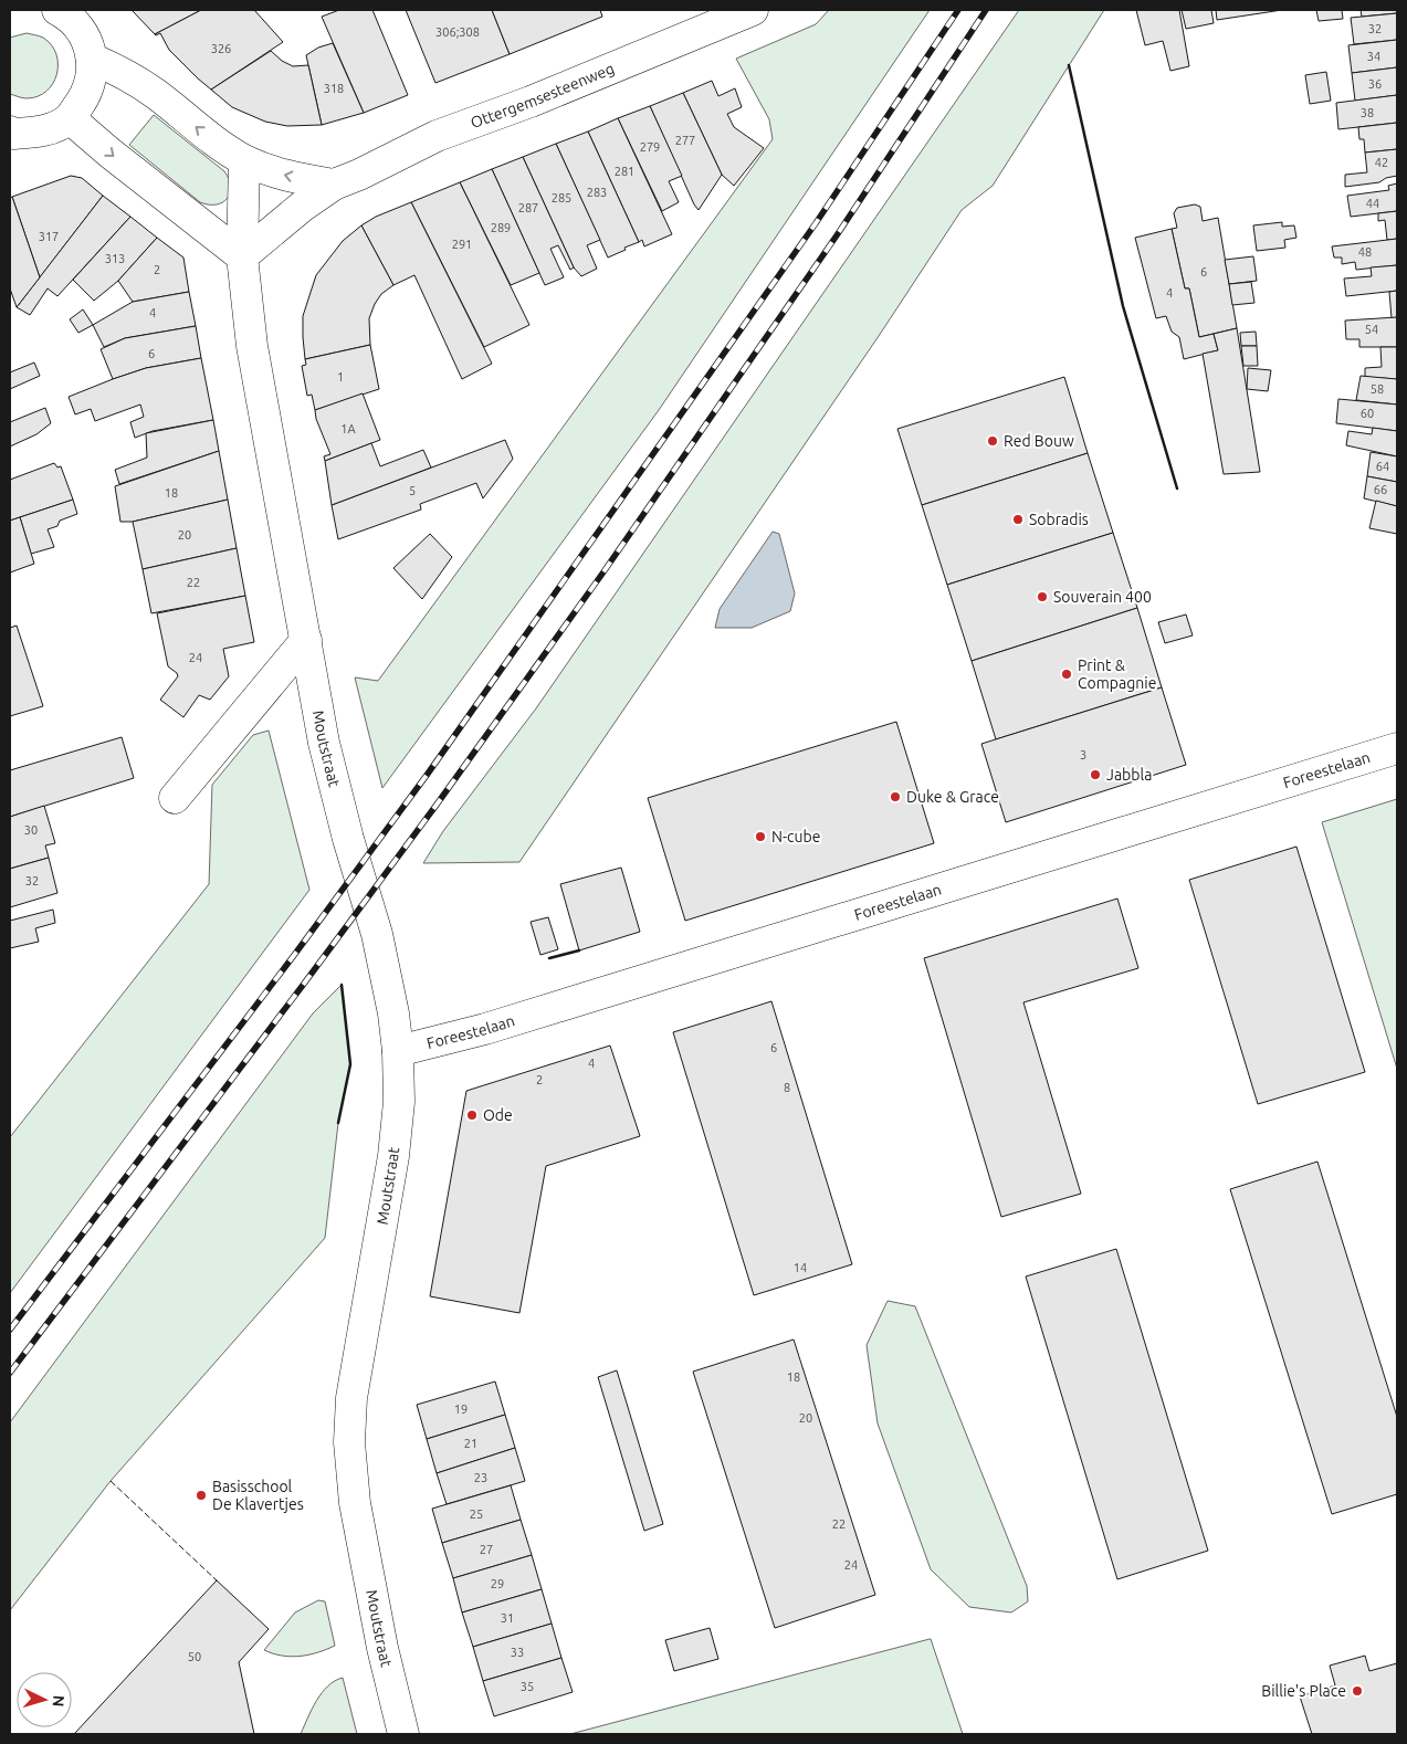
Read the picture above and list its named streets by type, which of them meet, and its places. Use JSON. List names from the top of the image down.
{
  "streets": {
    "street": ["Ottergemsesteenweg", "Moutstraat", "Foreestelaan"]
  },
  "crossings": [
    ["Ottergemsesteenweg", "Moutstraat"],
    ["Moutstraat", "Foreestelaan"]
  ],
  "places": [
    "Red Bouw",
    "Sobradis",
    "Souverain 400",
    "Print & Compagnie",
    "Jabbla",
    "Duke & Grace",
    "N-cube",
    "Ode",
    "Basisschool De Klavertjes",
    "Billie's Place"
  ],
  "house_numbers": [
    "32",
    "306;308",
    "326",
    "34",
    "36",
    "318",
    "38",
    "277",
    "279",
    "42",
    "281",
    "283",
    "285",
    "44",
    "287",
    "289",
    "317",
    "291",
    "48",
    "313",
    "2",
    "6",
    "4",
    "4",
    "54",
    "6",
    "1",
    "58",
    "60",
    "1A",
    "64",
    "66",
    "5",
    "18",
    "20",
    "22",
    "24",
    "3",
    "30",
    "32",
    "6",
    "4",
    "2",
    "8",
    "14",
    "18",
    "19",
    "20",
    "21",
    "23",
    "25",
    "22",
    "27",
    "24",
    "29",
    "31",
    "33",
    "50",
    "35"
  ],
  "north": "right"
}
